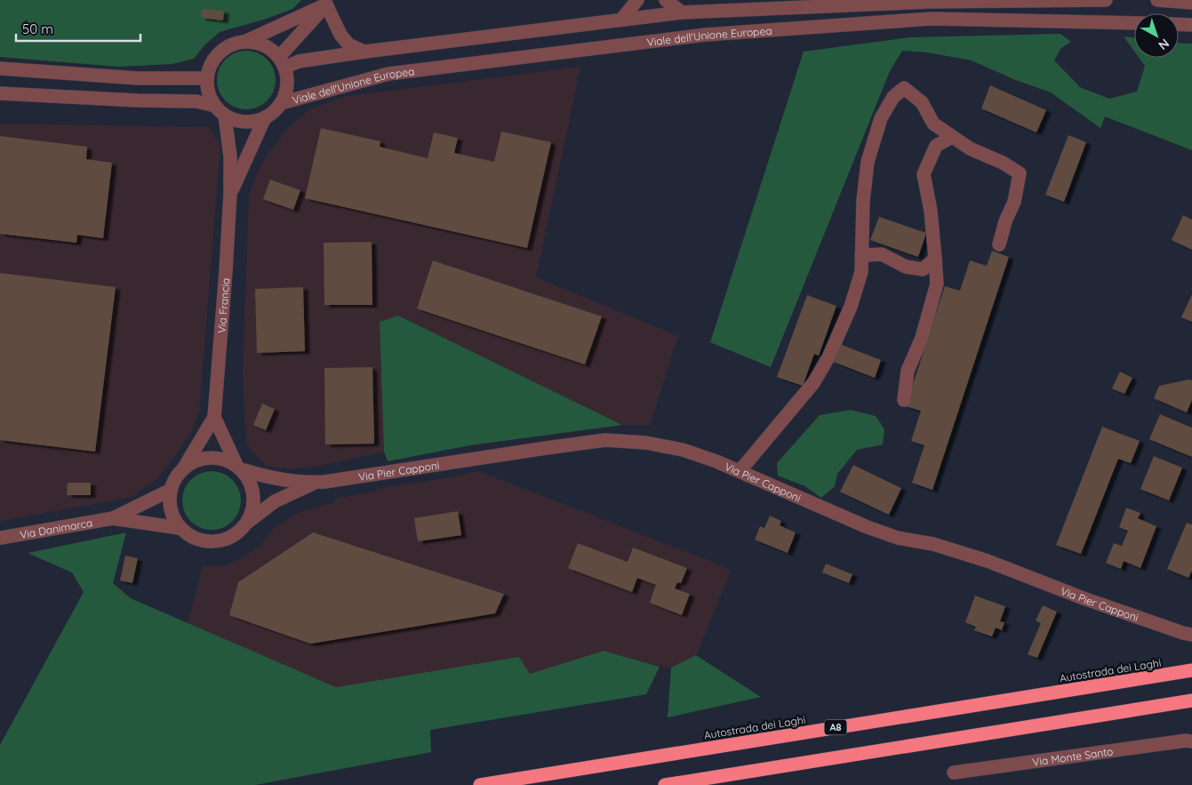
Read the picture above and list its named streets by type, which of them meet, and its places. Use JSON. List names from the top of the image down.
{
  "streets": {
    "highway": ["Autostrada dei Laghi", "A8"],
    "street": [
      "Viale dell'Unione Europea",
      "Via Francia",
      "Via Pier Capponi",
      "Via Danimarca",
      "Via Monte Santo"
    ]
  },
  "crossings": [
    ["Viale dell'Unione Europea", "Via Francia"],
    ["Via Francia", "Via Pier Capponi"],
    ["Via Francia", "Via Danimarca"],
    ["Via Pier Capponi", "Via Danimarca"]
  ],
  "scale_bar": "50 m",
  "north": "bottom right"
}
